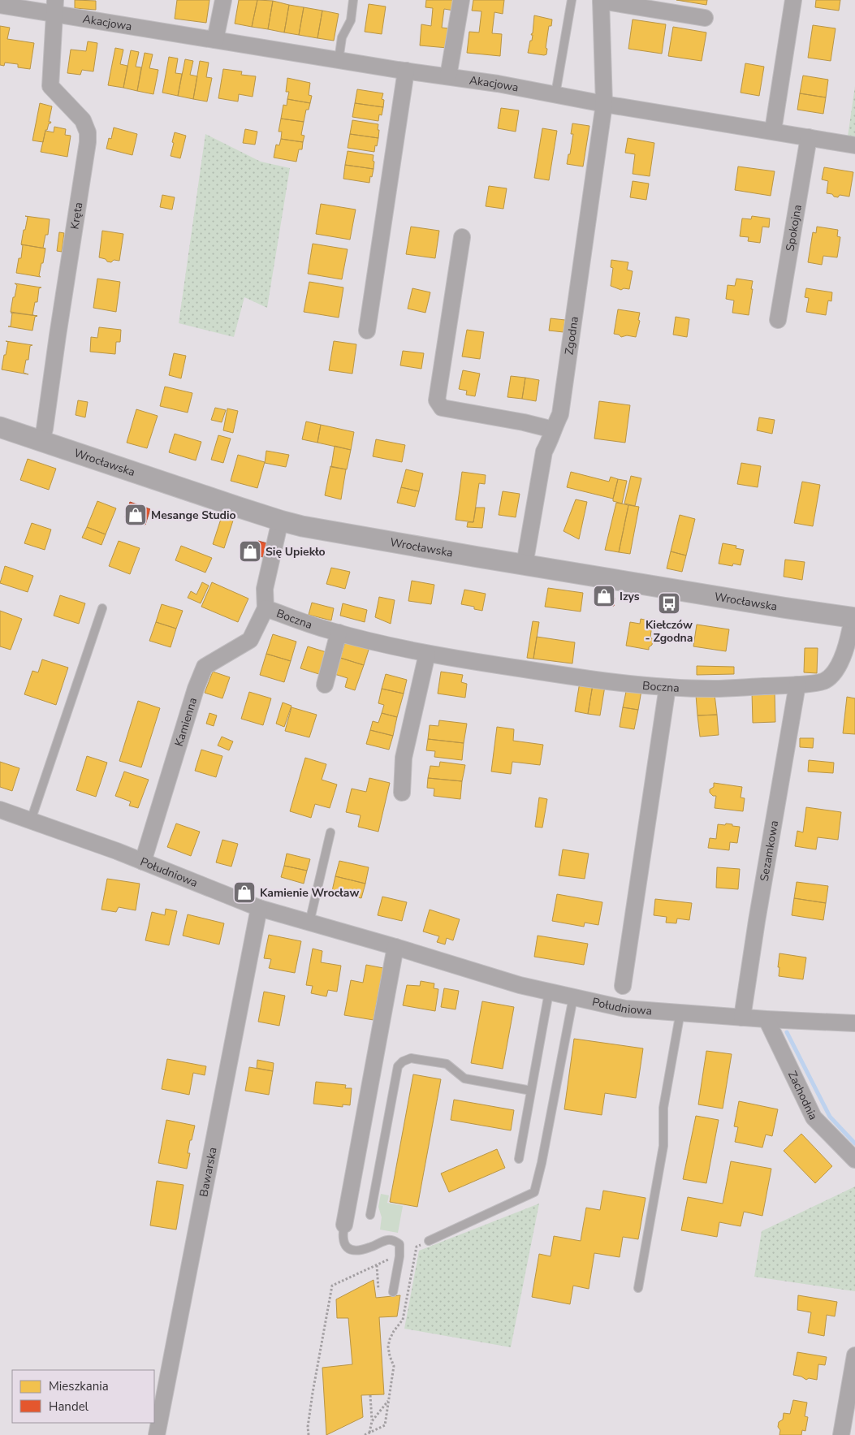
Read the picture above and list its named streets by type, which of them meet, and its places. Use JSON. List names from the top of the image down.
{
  "streets": {
    "street": [
      "Akacjowa",
      "Kręta",
      "Spokojna",
      "Zgodna",
      "Wrocławska",
      "Boczna",
      "Kamienna",
      "Sezamkowa",
      "Południowa",
      "Zachodnia",
      "Bawarska"
    ]
  },
  "crossings": [
    ["Akacjowa", "Kręta"],
    ["Akacjowa", "Spokojna"],
    ["Akacjowa", "Zgodna"],
    ["Kręta", "Wrocławska"],
    ["Zgodna", "Wrocławska"],
    ["Wrocławska", "Boczna"],
    ["Boczna", "Kamienna"],
    ["Boczna", "Sezamkowa"],
    ["Kamienna", "Południowa"],
    ["Sezamkowa", "Południowa"],
    ["Południowa", "Zachodnia"],
    ["Południowa", "Bawarska"]
  ],
  "places": {
    "shop": [
      "Mesange Studio",
      "Się Upiekło",
      "Izys",
      "Kamienie Wrocław"
    ],
    "bus stop": ["Kiełczów - Zgodna"]
  },
  "legend": ["Mieszkania", "Handel"]
}
